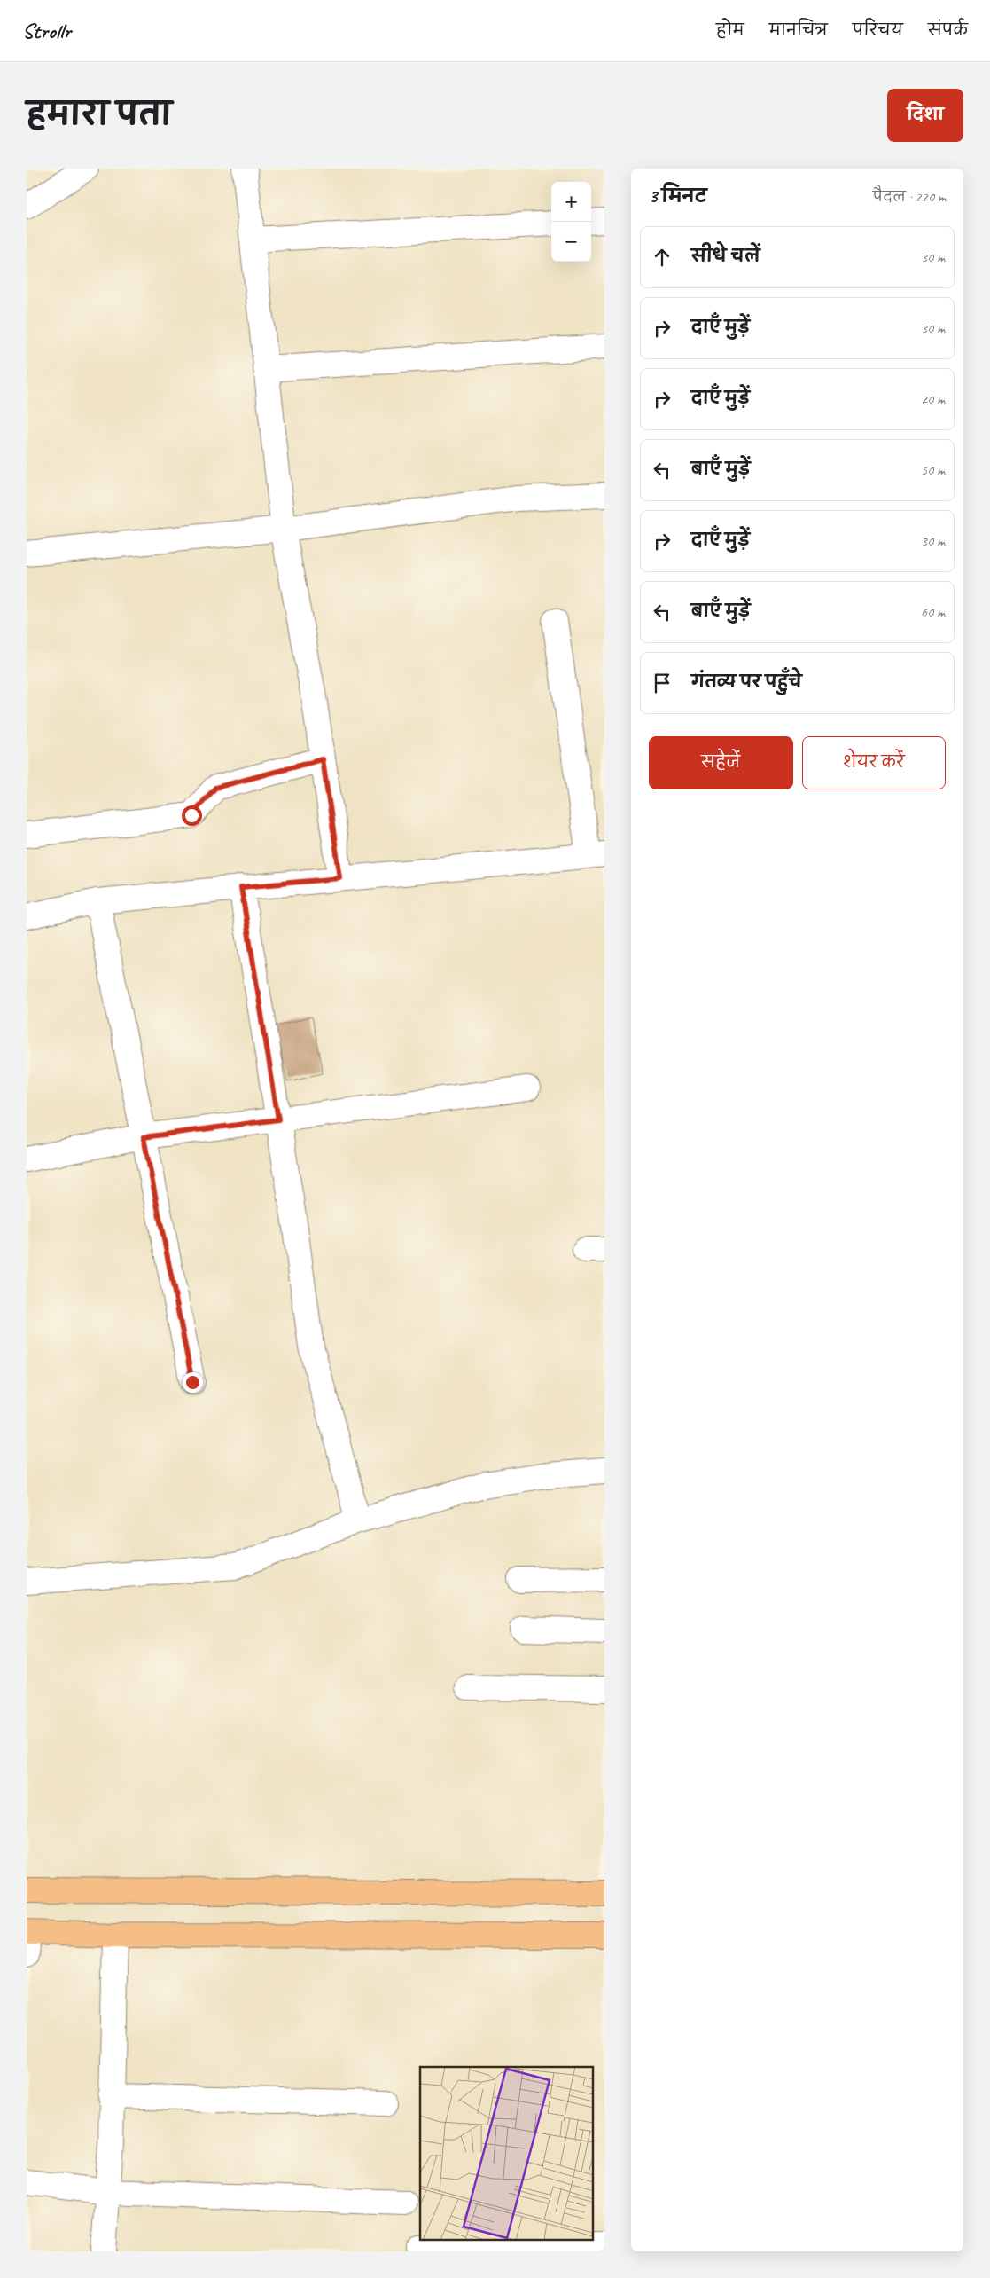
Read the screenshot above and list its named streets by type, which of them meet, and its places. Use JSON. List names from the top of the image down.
{
  "page": {
    "header": "Strollr",
    "nav": [
      "होम",
      "मानचित्र",
      "परिचय",
      "संपर्क"
    ],
    "title": "हमारा पता",
    "buttons": [
      "दिशा",
      ["सहेजें", "शेयर करें"]
    ],
    "heading": ["3 मिनट", "पैदल · 220 m"],
    "map_buttons": ["+", "−"],
    "list": [
      ["सीधे चलें", "30 m"],
      ["दाएँ मुड़ें", "30 m"],
      ["दाएँ मुड़ें", "20 m"],
      ["बाएँ मुड़ें", "50 m"],
      ["दाएँ मुड़ें", "30 m"],
      ["बाएँ मुड़ें", "60 m"],
      "गंतव्य पर पहुँचे"
    ]
  }
}
